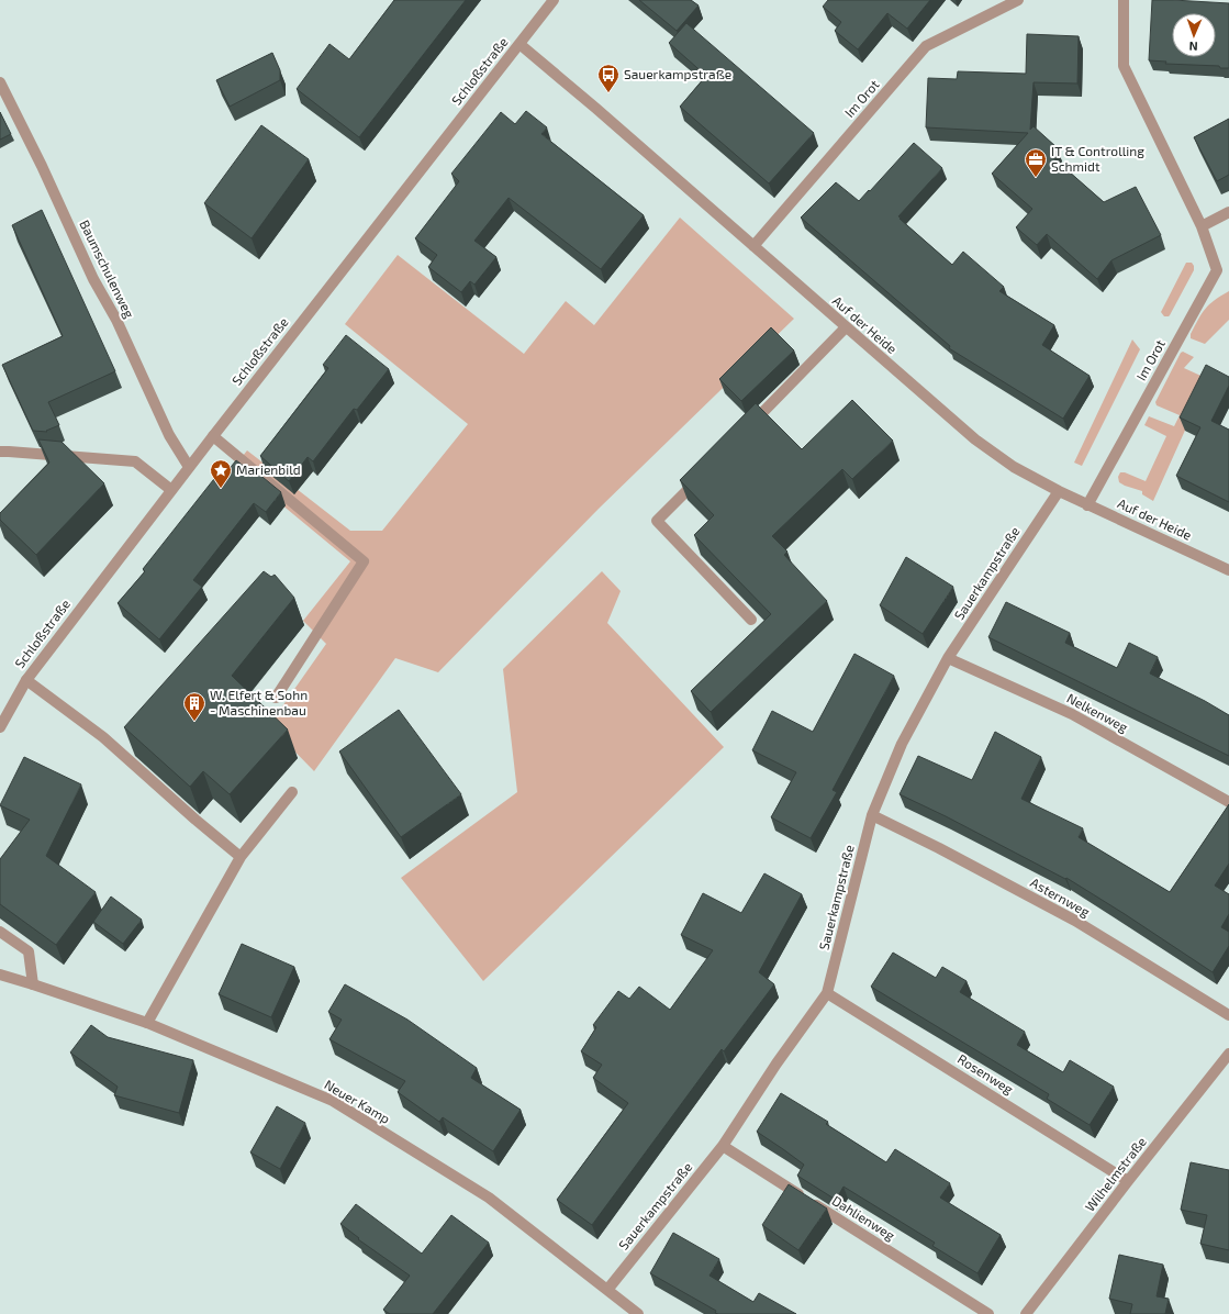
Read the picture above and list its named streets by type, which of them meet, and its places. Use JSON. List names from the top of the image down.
{
  "streets": {
    "street": [
      "Schloßstraße",
      "Im Orot",
      "Baumschulenweg",
      "Auf der Heide",
      "Sauerkampstraße",
      "Nelkenweg",
      "Asternweg",
      "Rosenweg",
      "Neuer Kamp",
      "Wilhelmstraße",
      "Dahlienweg"
    ]
  },
  "crossings": [
    ["Schloßstraße", "Baumschulenweg"],
    ["Schloßstraße", "Auf der Heide"],
    ["Im Orot", "Auf der Heide"],
    ["Auf der Heide", "Sauerkampstraße"],
    ["Sauerkampstraße", "Nelkenweg"],
    ["Sauerkampstraße", "Asternweg"],
    ["Sauerkampstraße", "Rosenweg"],
    ["Sauerkampstraße", "Neuer Kamp"],
    ["Sauerkampstraße", "Dahlienweg"],
    ["Rosenweg", "Wilhelmstraße"]
  ],
  "places": {
    "bus stop": ["Sauerkampstraße"],
    "office": ["IT & Controlling Schmidt"],
    "place": ["Marienbild"],
    "building": ["W. Elfert & Sohn - Maschinenbau"]
  },
  "north": "bottom"
}
